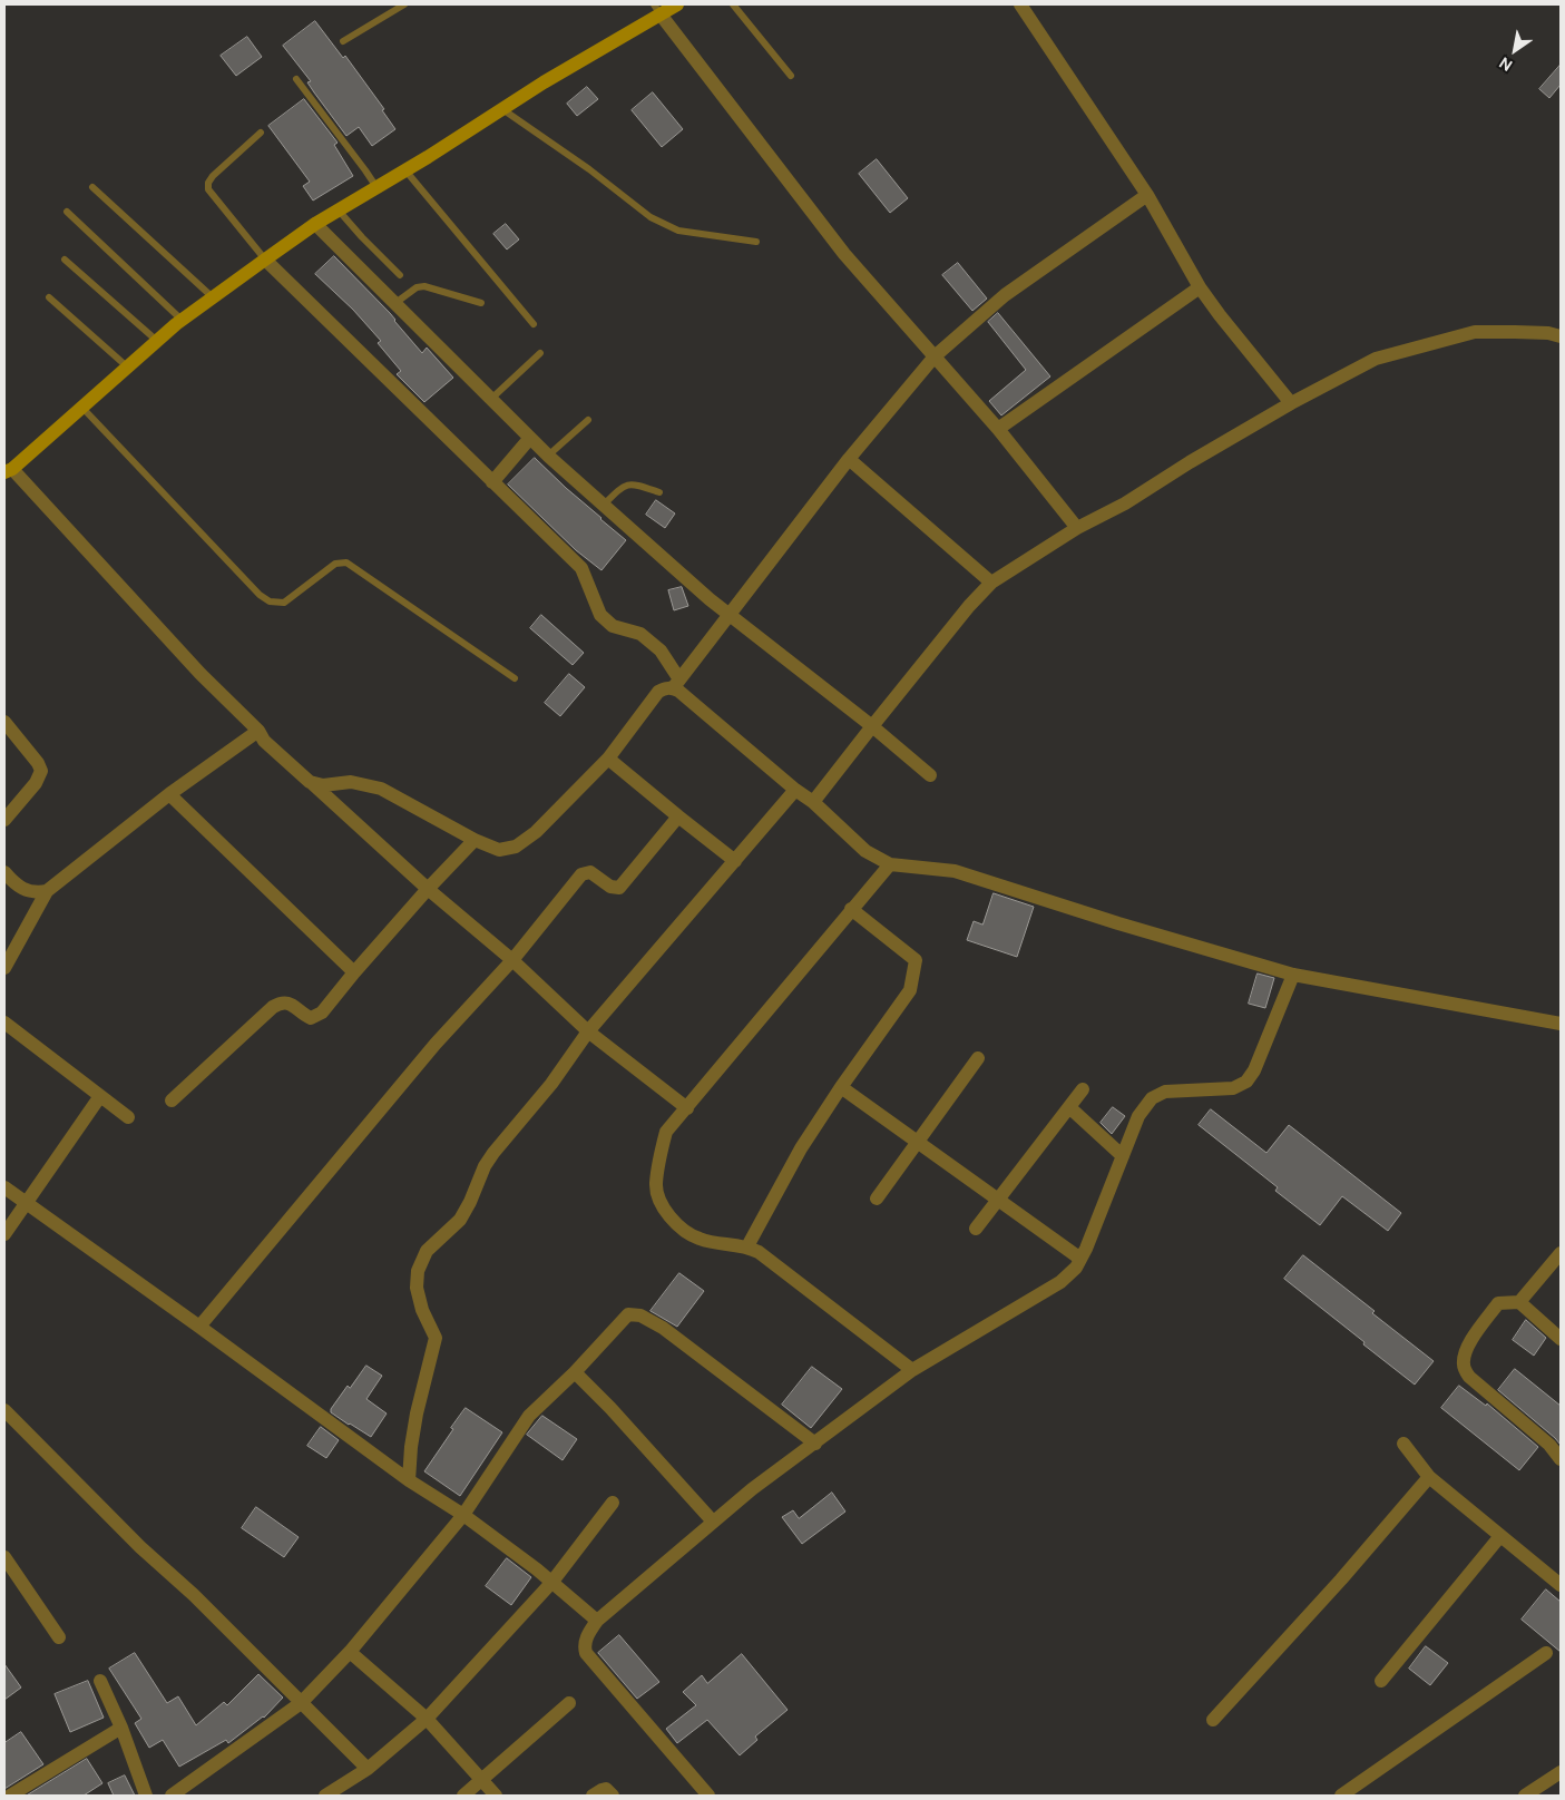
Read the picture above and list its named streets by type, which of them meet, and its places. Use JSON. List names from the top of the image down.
{
  "north": "bottom left"
}
